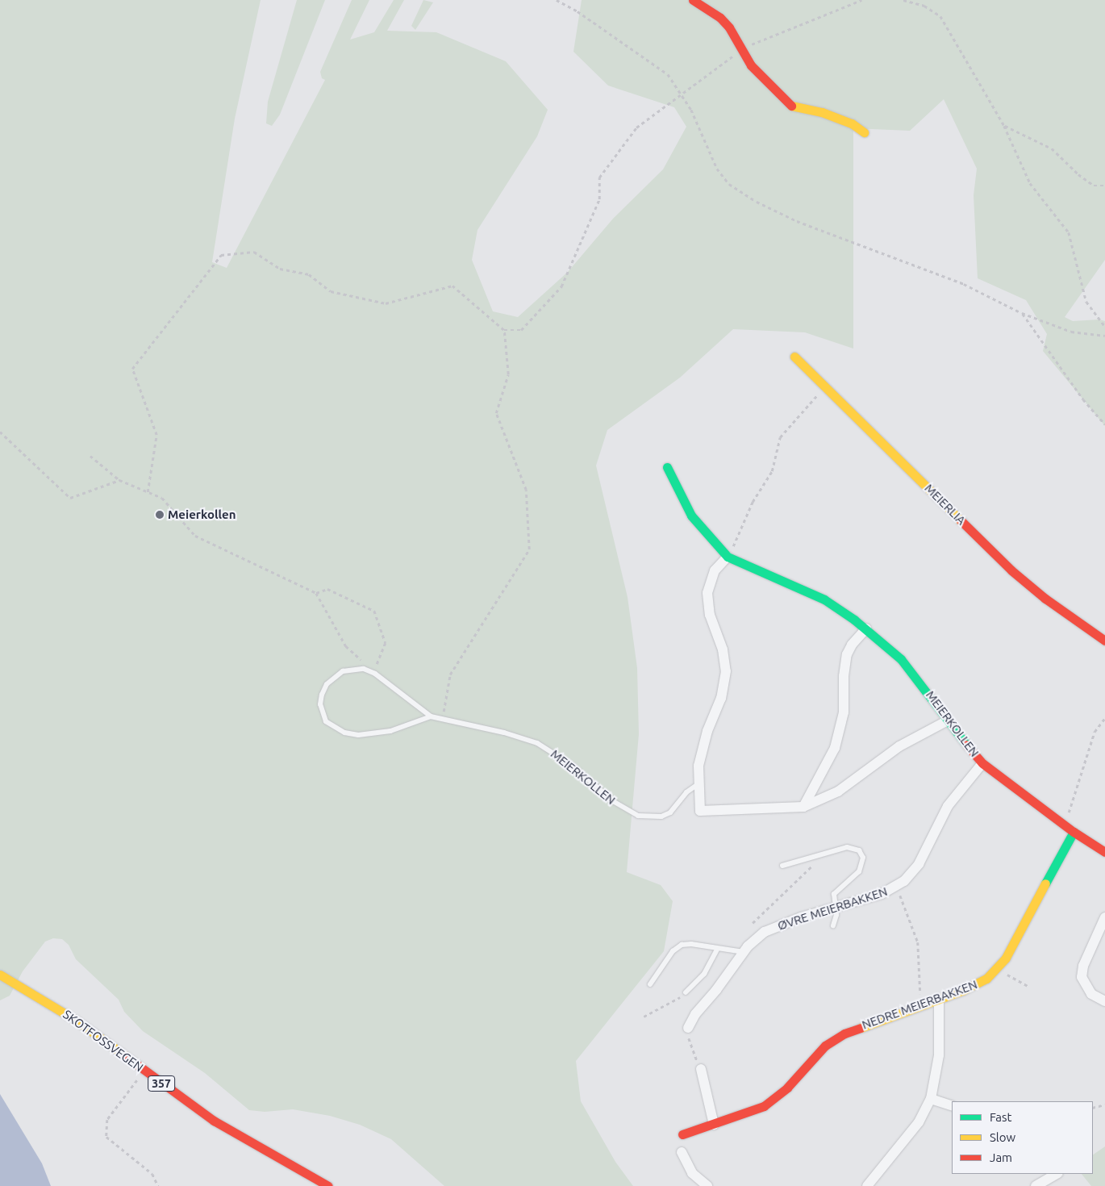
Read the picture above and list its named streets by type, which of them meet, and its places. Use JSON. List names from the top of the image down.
{
  "streets": {
    "street": [
      "MEIERLIA",
      "MEIERKOLLEN",
      "ØVRE MEIERBAKKEN",
      "NEDRE MEIERBAKKEN",
      "SKOTFOSSVEGEN",
      "357"
    ]
  },
  "crossings": [
    ["MEIERKOLLEN", "ØVRE MEIERBAKKEN"],
    ["MEIERKOLLEN", "NEDRE MEIERBAKKEN"]
  ],
  "places": ["Meierkollen"],
  "legend": ["Fast", "Slow", "Jam"]
}
